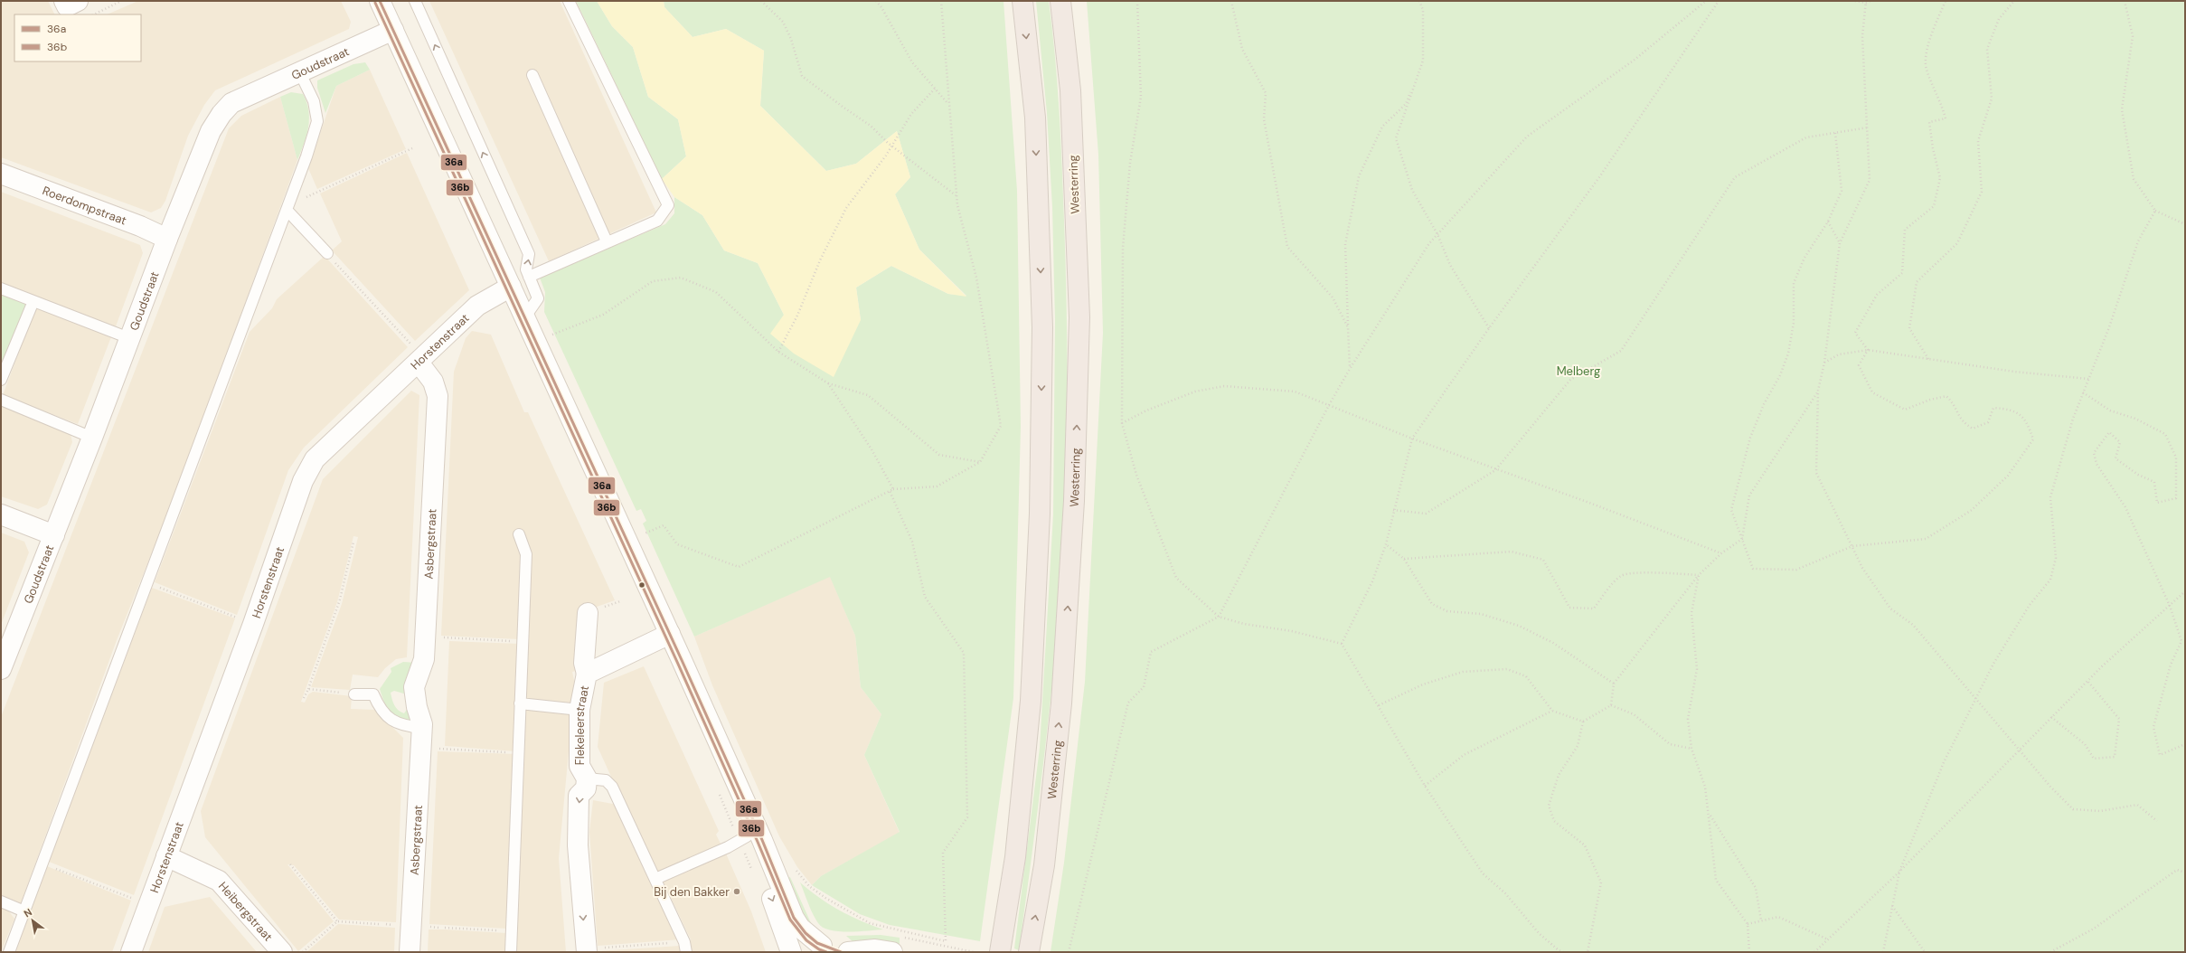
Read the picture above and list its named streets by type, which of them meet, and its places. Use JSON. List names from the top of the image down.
{
  "streets": {
    "highway": ["Westerring"],
    "street": [
      "Goudstraat",
      "Roerdompstraat",
      "Horstenstraat",
      "Asbergstraat",
      "Flekeleerstraat",
      "Heibergstraat"
    ]
  },
  "crossings": [
    ["Goudstraat", "Roerdompstraat"],
    ["Horstenstraat", "Asbergstraat"],
    ["Horstenstraat", "Heibergstraat"]
  ],
  "parks": ["Melberg"],
  "places": ["Bij den Bakker"],
  "lines": ["transit line 36a", "transit line 36b"],
  "legend": ["36a", "36b"],
  "north": "top left"
}
